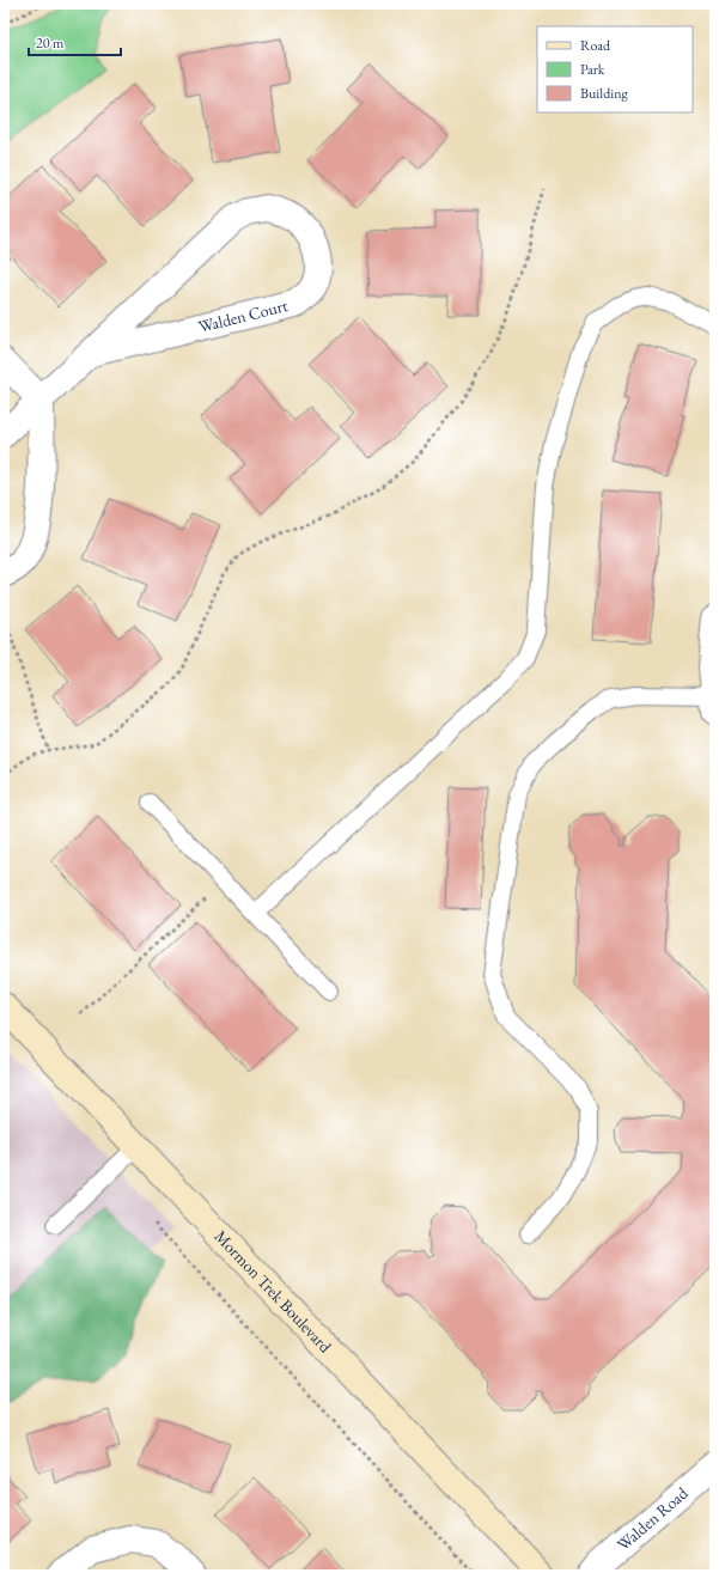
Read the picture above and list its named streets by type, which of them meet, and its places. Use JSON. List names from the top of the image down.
{
  "streets": {
    "main road": ["Mormon Trek Boulevard"],
    "street": ["Walden Court", "Walden Road"]
  },
  "legend": ["Road", "Park", "Building"],
  "scale_bar": "20 m"
}
